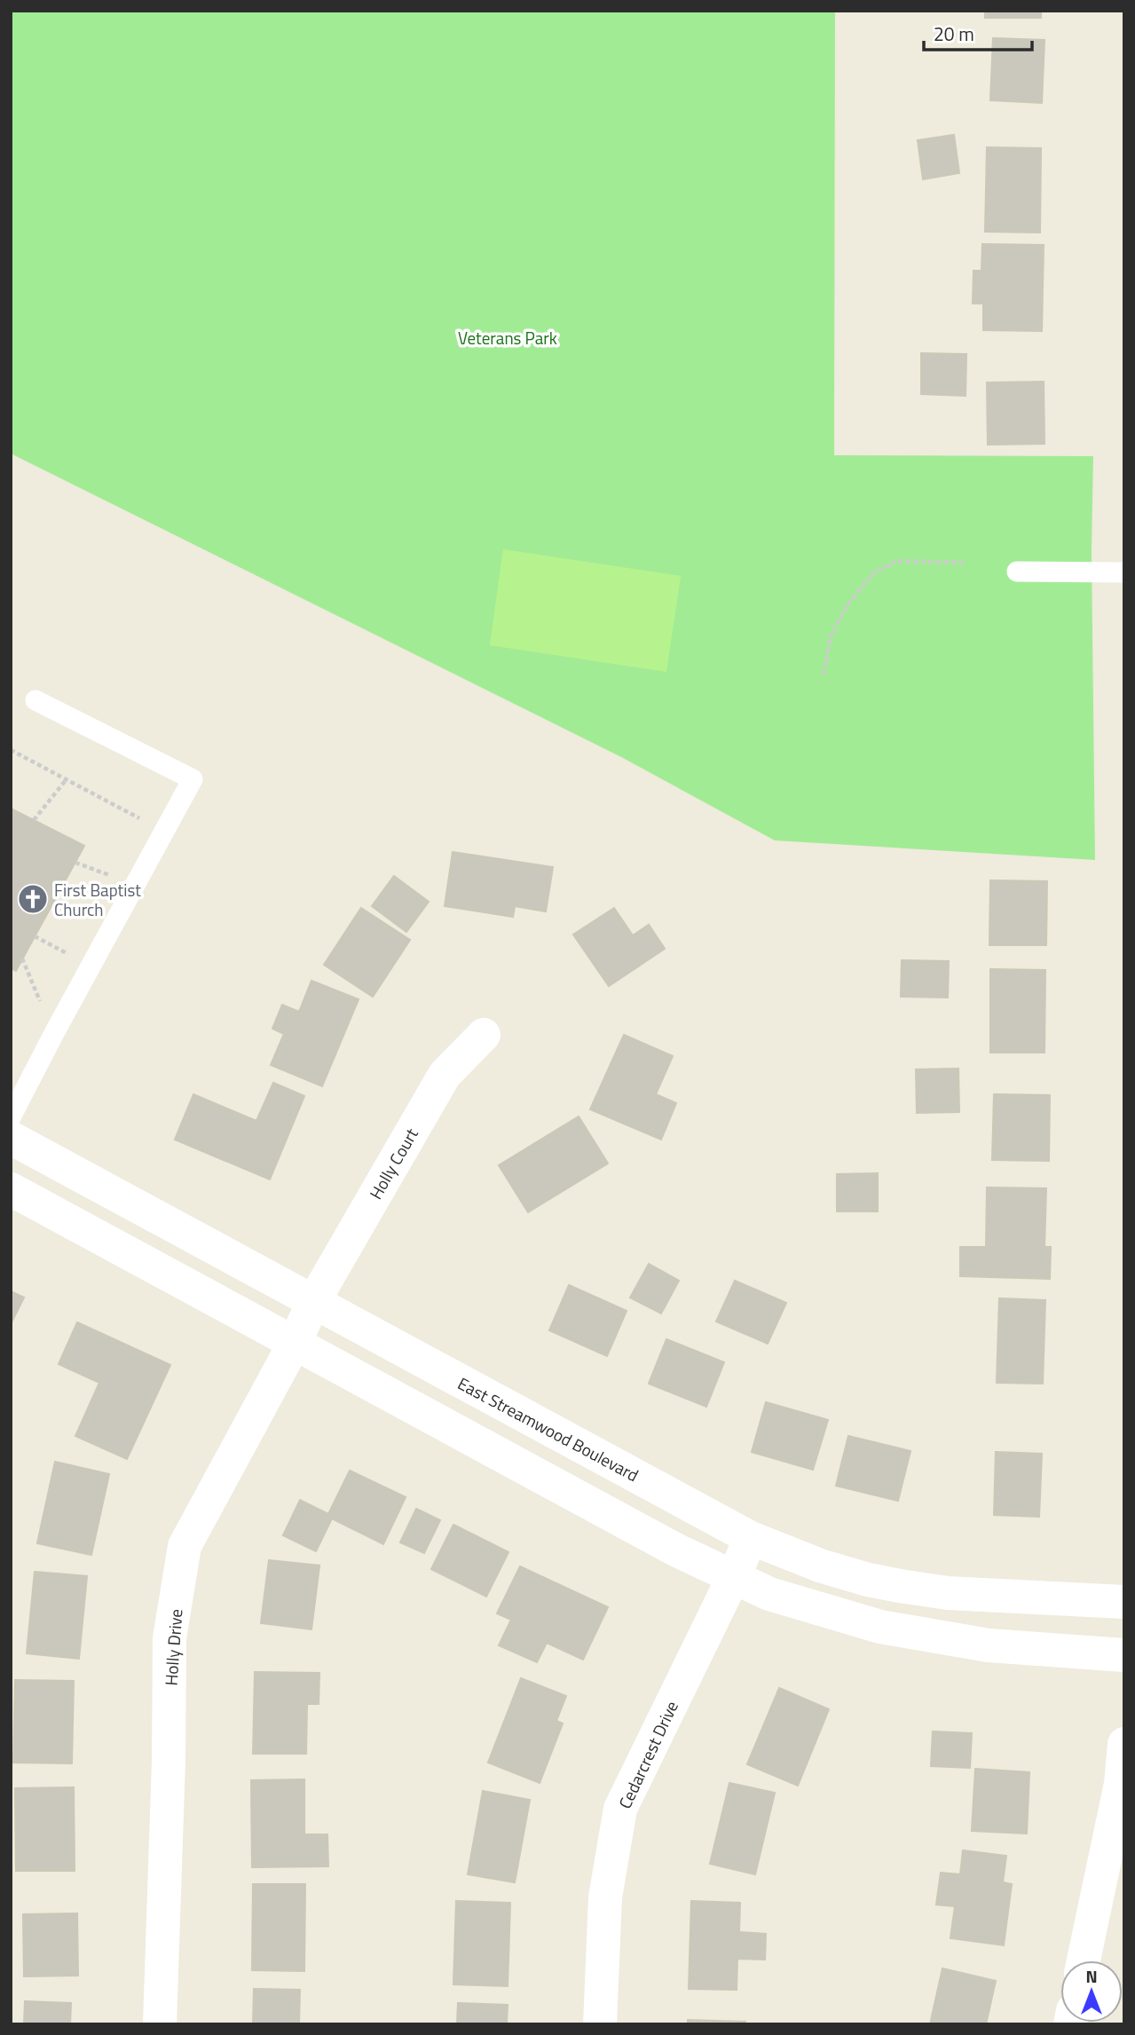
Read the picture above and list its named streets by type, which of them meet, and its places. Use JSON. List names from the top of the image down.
{
  "streets": {
    "street": [
      "Holly Court",
      "East Streamwood Boulevard",
      "Holly Drive",
      "Cedarcrest Drive"
    ]
  },
  "crossings": [
    ["Holly Court", "East Streamwood Boulevard"],
    ["Holly Court", "Holly Drive"],
    ["East Streamwood Boulevard", "Holly Drive"],
    ["East Streamwood Boulevard", "Cedarcrest Drive"]
  ],
  "parks": ["Veterans Park"],
  "places": {
    "church": ["First Baptist Church"]
  },
  "scale_bar": "20 m",
  "north": "top"
}
